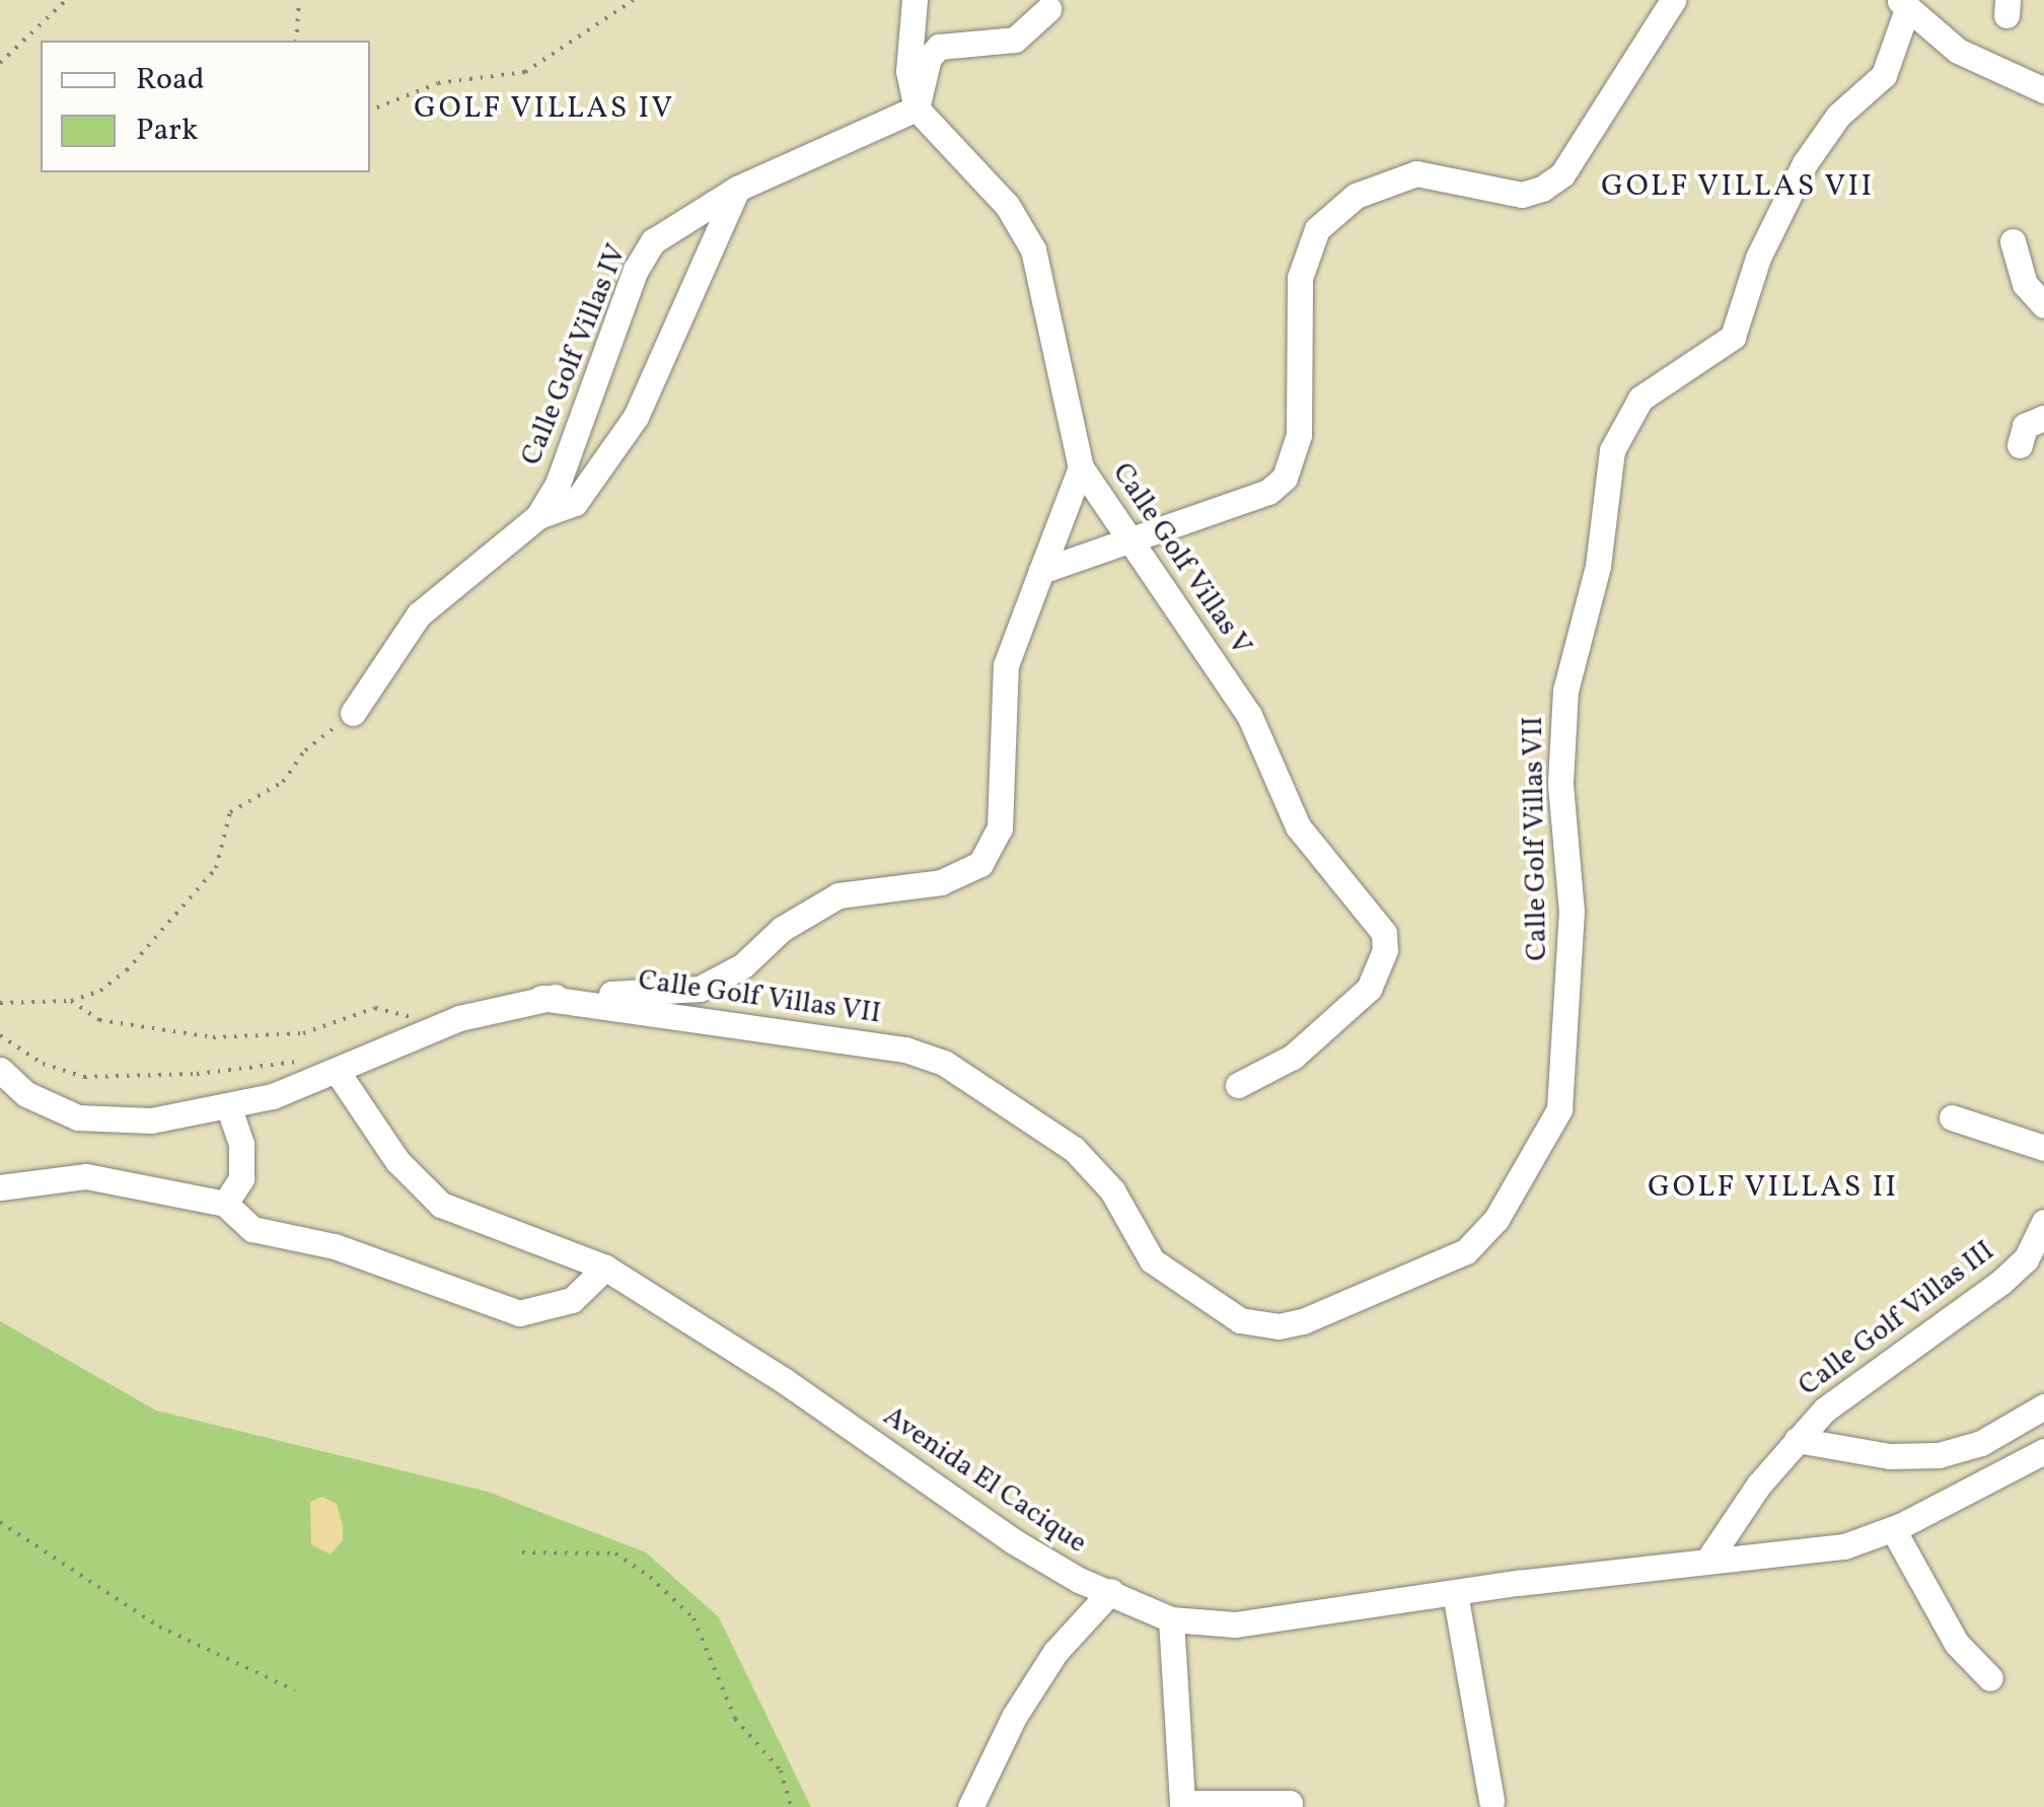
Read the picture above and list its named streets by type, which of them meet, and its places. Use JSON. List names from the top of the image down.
{
  "streets": {
    "street": [
      "Calle Golf Villas IV",
      "Calle Golf Villas V",
      "Calle Golf Villas VII",
      "Calle Golf Villas III",
      "Avenida El Cacique"
    ]
  },
  "crossings": [
    ["Calle Golf Villas IV", "Calle Golf Villas V"],
    ["Calle Golf Villas III", "Avenida El Cacique"]
  ],
  "districts": ["GOLF VILLAS IV", "GOLF VILLAS VII", "GOLF VILLAS II"],
  "legend": ["Road", "Park"]
}
